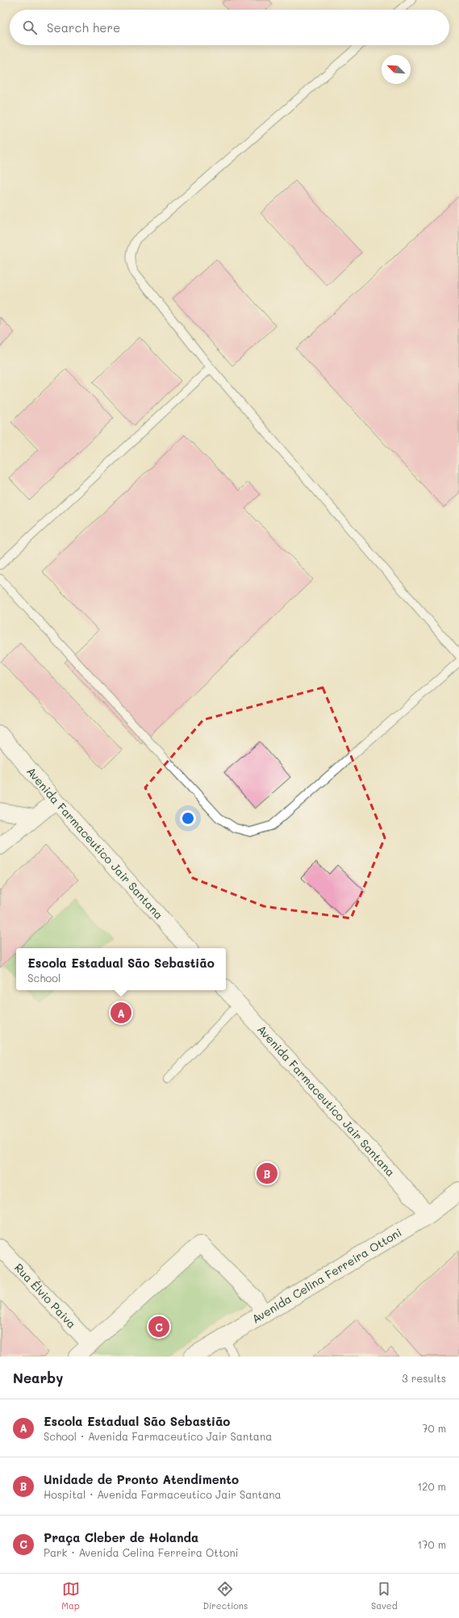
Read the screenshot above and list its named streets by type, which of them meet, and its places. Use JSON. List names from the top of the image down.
{
  "streets": {
    "street": ["Avenida Farmaceutico Jair Santana", "Avenida Celina Ferreira Ottoni", "Rua Élvio Paiva"]
  },
  "crossings": [
    ["Avenida Farmaceutico Jair Santana", "Avenida Celina Ferreira Ottoni"]
  ],
  "north": "top left",
  "page": {
    "search": "Search here",
    "popup": ["Escola Estadual São Sebastião", "School"],
    "pins": ["A", "B", "C"],
    "heading": ["Nearby", "3 results"],
    "list": [
      {
        "mark": "A",
        "name": "Escola Estadual São Sebastião",
        "note": "School · Avenida Farmaceutico Jair Santana",
        "value": "70 m"
      },
      {
        "mark": "B",
        "name": "Unidade de Pronto Atendimento",
        "note": "Hospital · Avenida Farmaceutico Jair Santana",
        "value": "120 m"
      },
      {
        "mark": "C",
        "name": "Praça Cleber de Holanda",
        "note": "Park · Avenida Celina Ferreira Ottoni",
        "value": "170 m"
      }
    ],
    "nav": ["Map", "Directions", "Saved"]
  }
}
